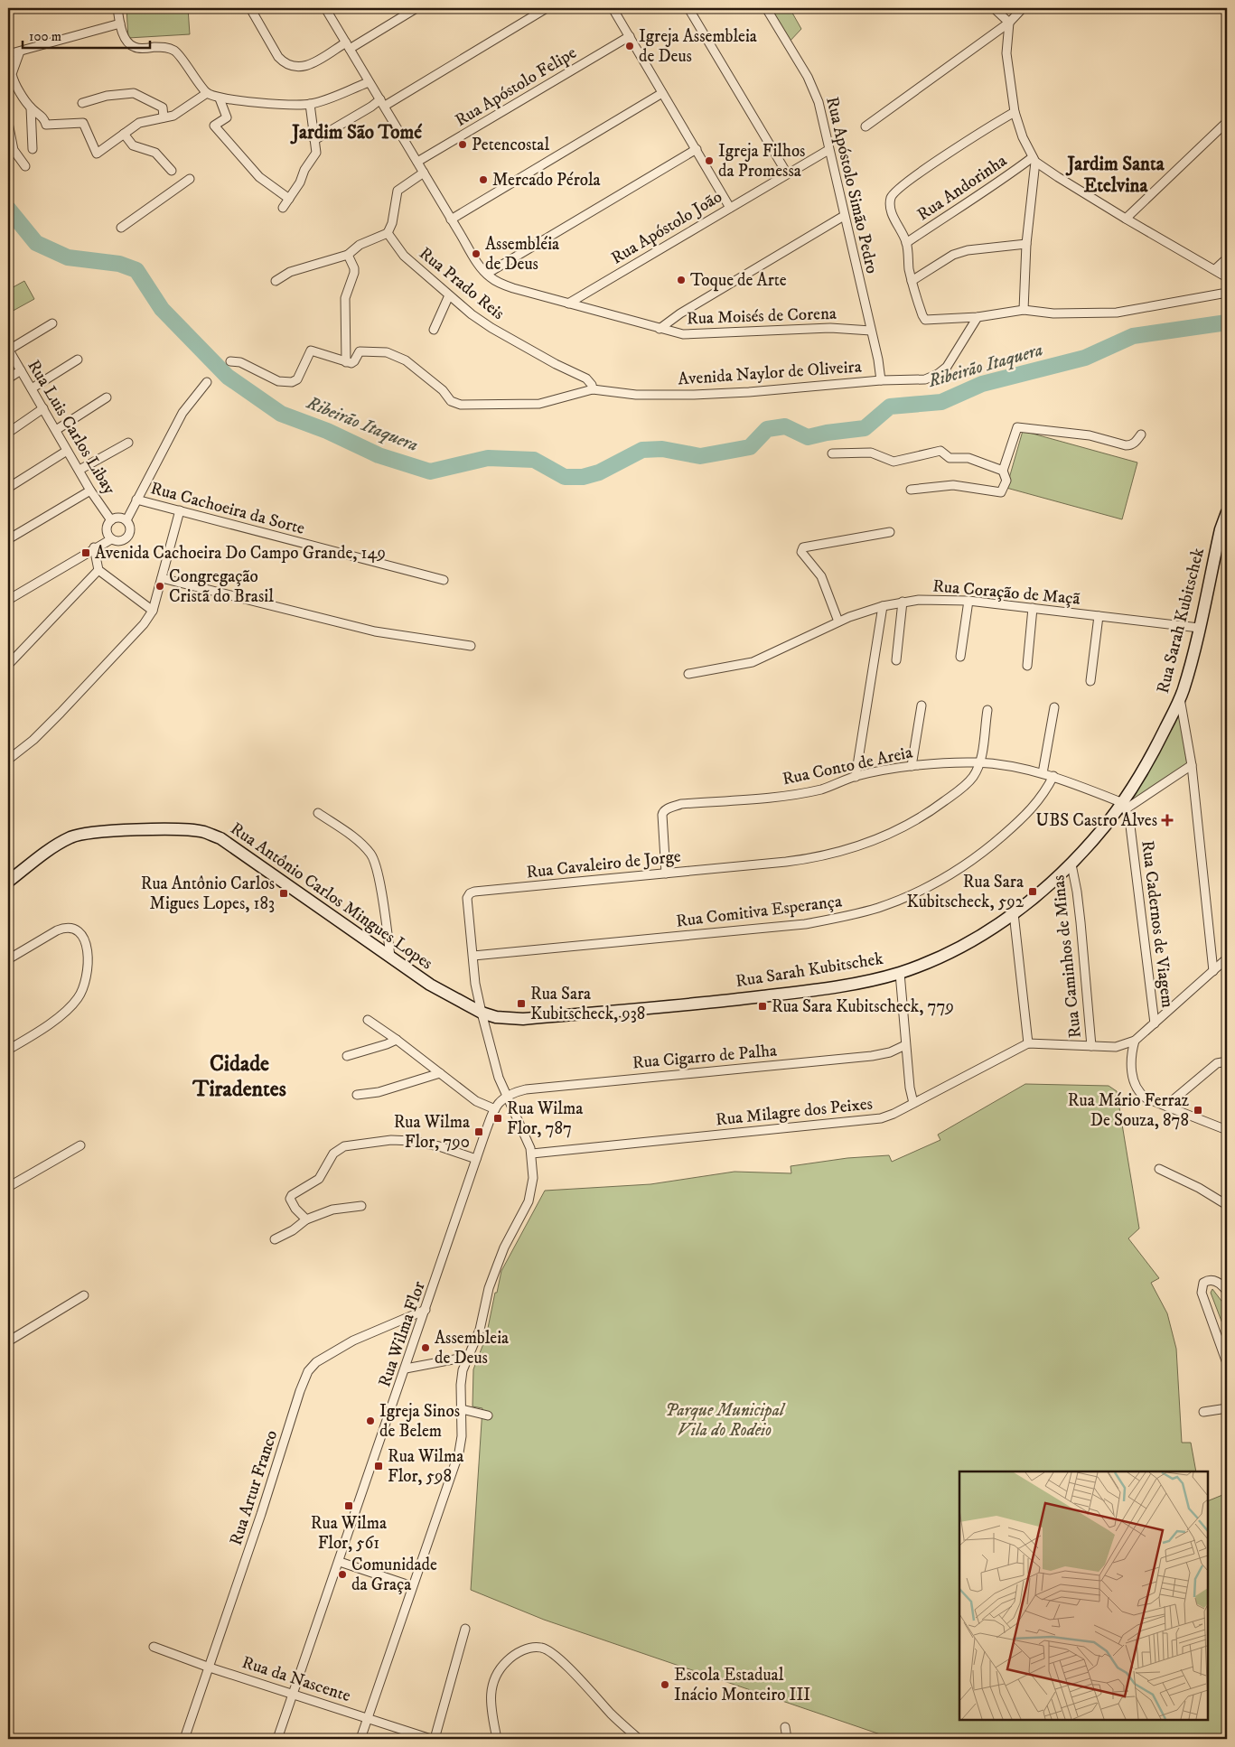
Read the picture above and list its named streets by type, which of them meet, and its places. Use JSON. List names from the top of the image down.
{
  "streets": {
    "street": [
      "Rua Apóstolo Felipe",
      "Rua Apóstolo Simão Pedro",
      "Rua Andorinha",
      "Rua Apóstolo João",
      "Rua Prado Reis",
      "Rua Moisés de Corena",
      "Avenida Naylor de Oliveira",
      "Rua Luis Carlos Libay",
      "Rua Cachoeira da Sorte",
      "Rua Coração de Maçã",
      "Rua Sarah Kubitschek",
      "Rua Conto de Areia",
      "Rua Cavaleiro de Jorge",
      "Rua Antônio Carlos Mingues Lopes",
      "Rua Comitiva Esperança",
      "Rua Cadernos de Viagem",
      "Rua Caminhos de Minas",
      "Rua Cigarro de Palha",
      "Rua Milagre dos Peixes",
      "Rua Wilma Flor",
      "Rua Artur Franco",
      "Rua da Nascente"
    ]
  },
  "crossings": [
    ["Rua Apóstolo Felipe", "Rua Moisés de Corena"],
    ["Rua Apóstolo Simão Pedro", "Rua Apóstolo João"],
    ["Rua Apóstolo Simão Pedro", "Rua Moisés de Corena"],
    ["Rua Apóstolo Simão Pedro", "Avenida Naylor de Oliveira"],
    ["Rua Apóstolo João", "Rua Moisés de Corena"],
    ["Rua Prado Reis", "Avenida Naylor de Oliveira"],
    ["Rua Coração de Maçã", "Rua Sarah Kubitschek"],
    ["Rua Sarah Kubitschek", "Rua Conto de Areia"],
    ["Rua Sarah Kubitschek", "Rua Cavaleiro de Jorge"],
    ["Rua Sarah Kubitschek", "Rua Antônio Carlos Mingues Lopes"],
    ["Rua Sarah Kubitschek", "Rua Cadernos de Viagem"],
    ["Rua Sarah Kubitschek", "Rua Caminhos de Minas"],
    ["Rua Conto de Areia", "Rua Cavaleiro de Jorge"],
    ["Rua Conto de Areia", "Rua Comitiva Esperança"],
    ["Rua Conto de Areia", "Rua Cadernos de Viagem"],
    ["Rua Cavaleiro de Jorge", "Rua Antônio Carlos Mingues Lopes"],
    ["Rua Cavaleiro de Jorge", "Rua Comitiva Esperança"],
    ["Rua Cavaleiro de Jorge", "Rua Cigarro de Palha"],
    ["Rua Cavaleiro de Jorge", "Rua Milagre dos Peixes"],
    ["Rua Cavaleiro de Jorge", "Rua Wilma Flor"],
    ["Rua Cadernos de Viagem", "Rua Milagre dos Peixes"],
    ["Rua Caminhos de Minas", "Rua Milagre dos Peixes"],
    ["Rua Cigarro de Palha", "Rua Wilma Flor"],
    ["Rua Wilma Flor", "Rua Artur Franco"],
    ["Rua Wilma Flor", "Rua da Nascente"],
    ["Rua Artur Franco", "Rua da Nascente"]
  ],
  "districts": ["Jardim São Tomé", "Jardim Santa Etelvina", "Cidade Tiradentes"],
  "water": ["Ribeirão Itaquera"],
  "parks": ["Parque Municipal Vila do Rodeio"],
  "places": {
    "other": [
      "Igreja Assembleia de Deus",
      "Petencostal",
      "Igreja Filhos da Promessa",
      "Mercado Pérola",
      "Assembléia de Deus",
      "Toque de Arte",
      "Congregação Cristã do Brasil",
      "Assembleia de Deus",
      "Igreja Sinos de Belem",
      "Comunidade da Graça",
      "Escola Estadual Inácio Monteiro III"
    ],
    "transit": [
      "Avenida Cachoeira Do Campo Grande, 149",
      "Rua Sara Kubitscheck, 592",
      "Rua Antônio Carlos Migues Lopes, 183",
      "Rua Sara Kubitscheck, 938",
      "Rua Sara Kubitscheck, 779",
      "Rua Mário Ferraz De Souza, 878",
      "Rua Wilma Flor, 787",
      "Rua Wilma Flor, 790",
      "Rua Wilma Flor, 598",
      "Rua Wilma Flor, 561"
    ],
    "health": ["UBS Castro Alves"]
  },
  "scale_bar": "100 m"
}
